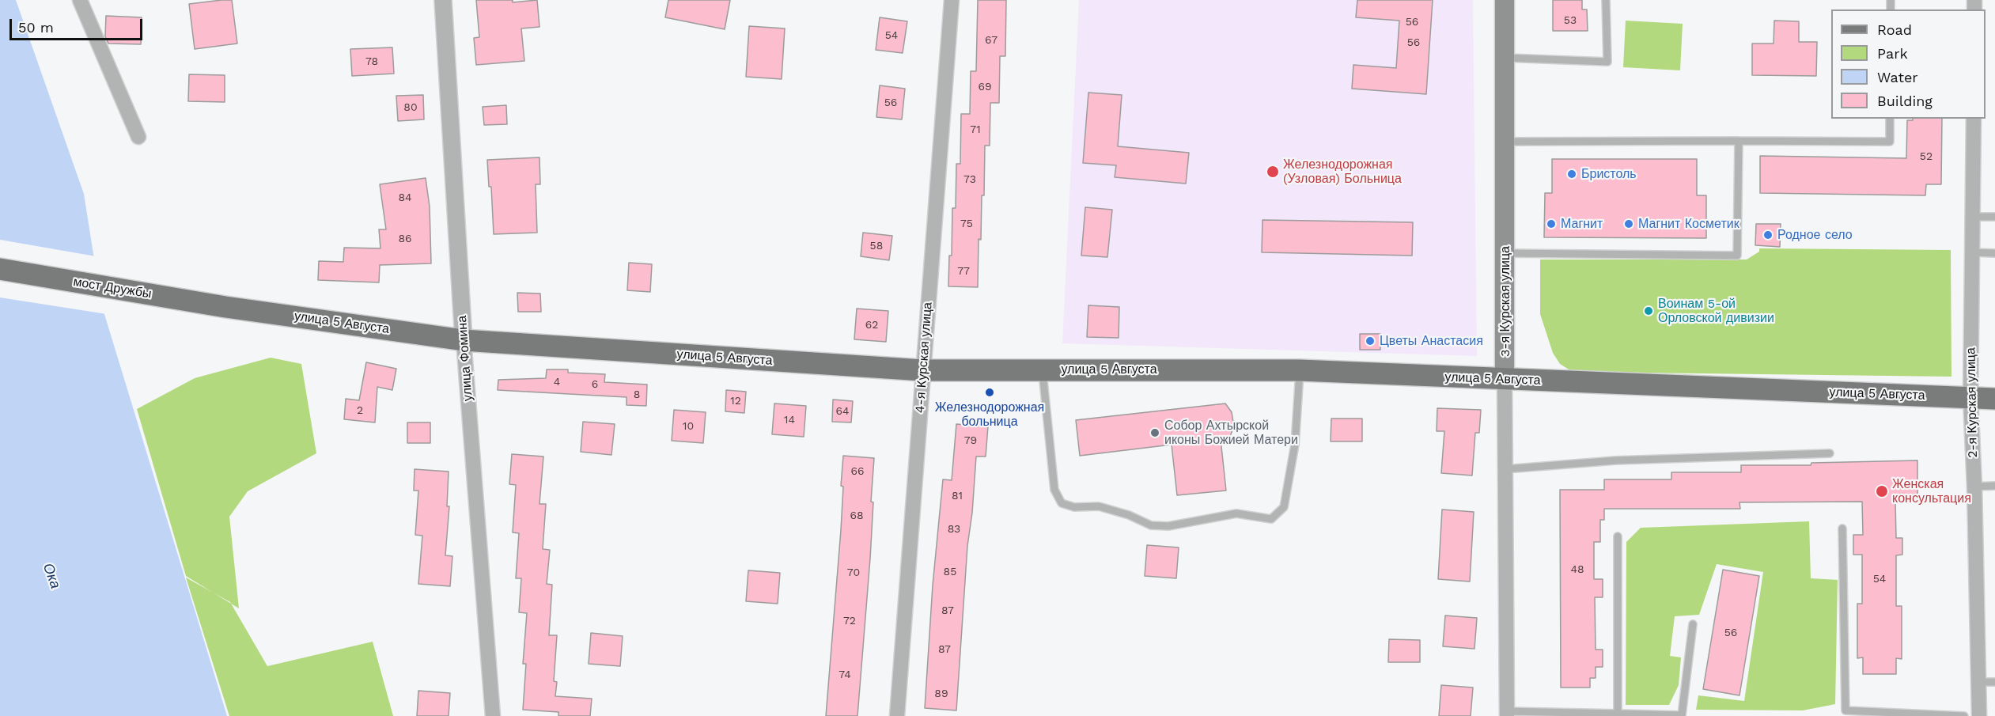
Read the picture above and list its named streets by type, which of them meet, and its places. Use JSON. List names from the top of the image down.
{
  "streets": {
    "main road": ["мост Дружбы", "3-я Курская улица", "улица 5 Августа"],
    "street": ["4-я Курская улица", "улица Фомина", "2-я Курская улица"]
  },
  "crossings": [
    ["мост Дружбы", "улица 5 Августа"],
    ["3-я Курская улица", "улица 5 Августа"],
    ["улица 5 Августа", "4-я Курская улица"],
    ["улица 5 Августа", "улица Фомина"],
    ["улица 5 Августа", "2-я Курская улица"]
  ],
  "water": ["Ока"],
  "places": [
    "Железнодорожная (Узловая) Больница",
    "Бристоль",
    "Магнит",
    "Магнит Косметик",
    "Родное село",
    "Воинам 5-ой Орловской дивизии",
    "Цветы Анастасия",
    "Железнодорожная больница",
    "Собор Ахтырской иконы Божией Матери",
    "Женская консультация"
  ],
  "house_numbers": [
    "53",
    "56",
    "54",
    "67",
    "56",
    "78",
    "69",
    "56",
    "80",
    "71",
    "52",
    "73",
    "84",
    "75",
    "86",
    "58",
    "77",
    "62",
    "4",
    "6",
    "8",
    "12",
    "2",
    "64",
    "14",
    "10",
    "79",
    "66",
    "81",
    "68",
    "83",
    "48",
    "85",
    "70",
    "54",
    "87",
    "72",
    "56",
    "87",
    "74",
    "89"
  ],
  "legend": [
    "Road",
    "Park",
    "Water",
    "Building"
  ],
  "scale_bar": "50 m"
}
